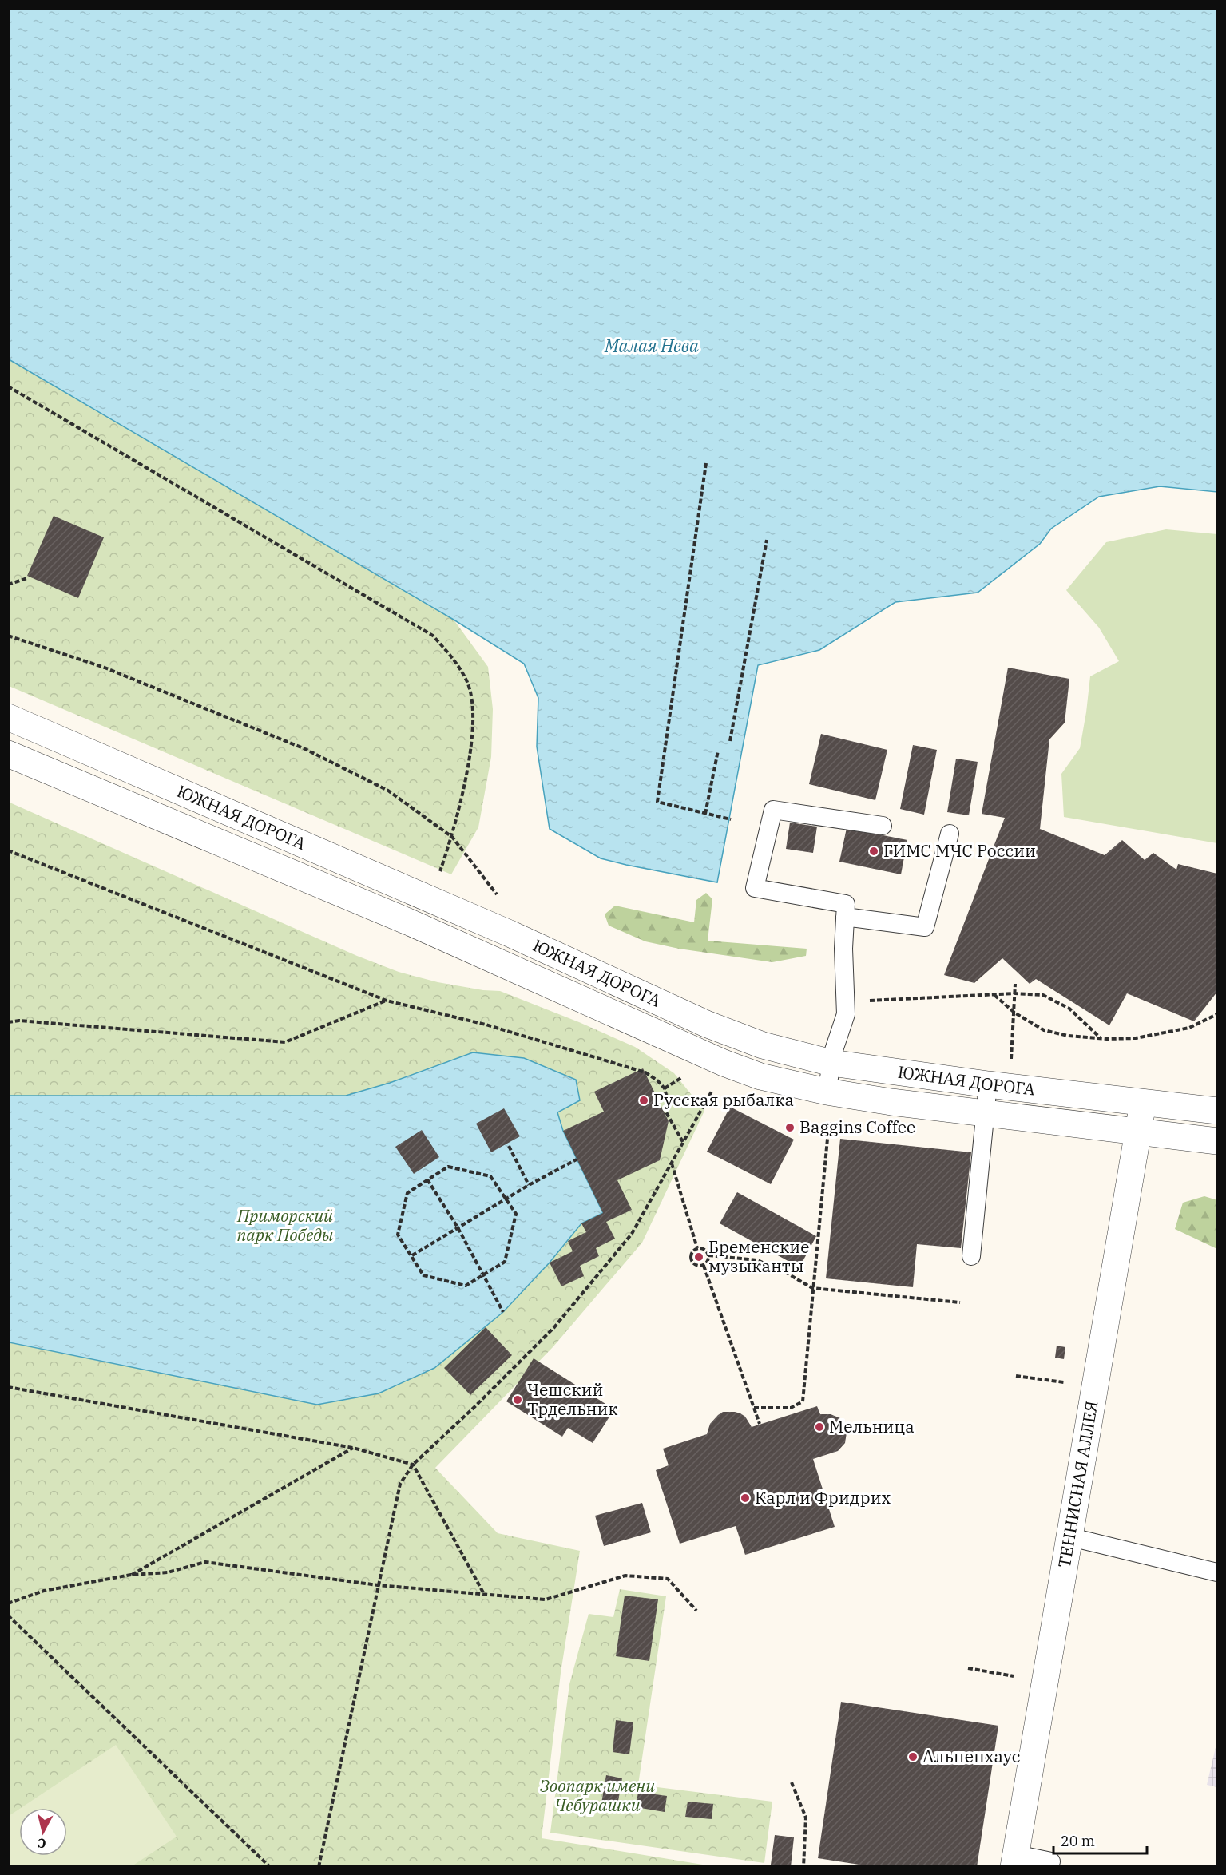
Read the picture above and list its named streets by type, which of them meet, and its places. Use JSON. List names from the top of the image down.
{
  "streets": {
    "street": ["ЮЖНАЯ ДОРОГА", "ТЕННИСНАЯ АЛЛЕЯ"]
  },
  "crossings": [
    ["ЮЖНАЯ ДОРОГА", "ТЕННИСНАЯ АЛЛЕЯ"]
  ],
  "water": ["Малая Нева"],
  "parks": ["Приморский парк Победы", "Зоопарк имени Чебурашки"],
  "places": [
    "ГИМС МЧС России",
    "Русская рыбалка",
    "Baggins Coffee",
    "Бременские музыканты",
    "Чешский Трдельник",
    "Мельница",
    "Карл и Фридрих",
    "Альпенхаус"
  ],
  "scale_bar": "20 m",
  "north": "bottom"
}
